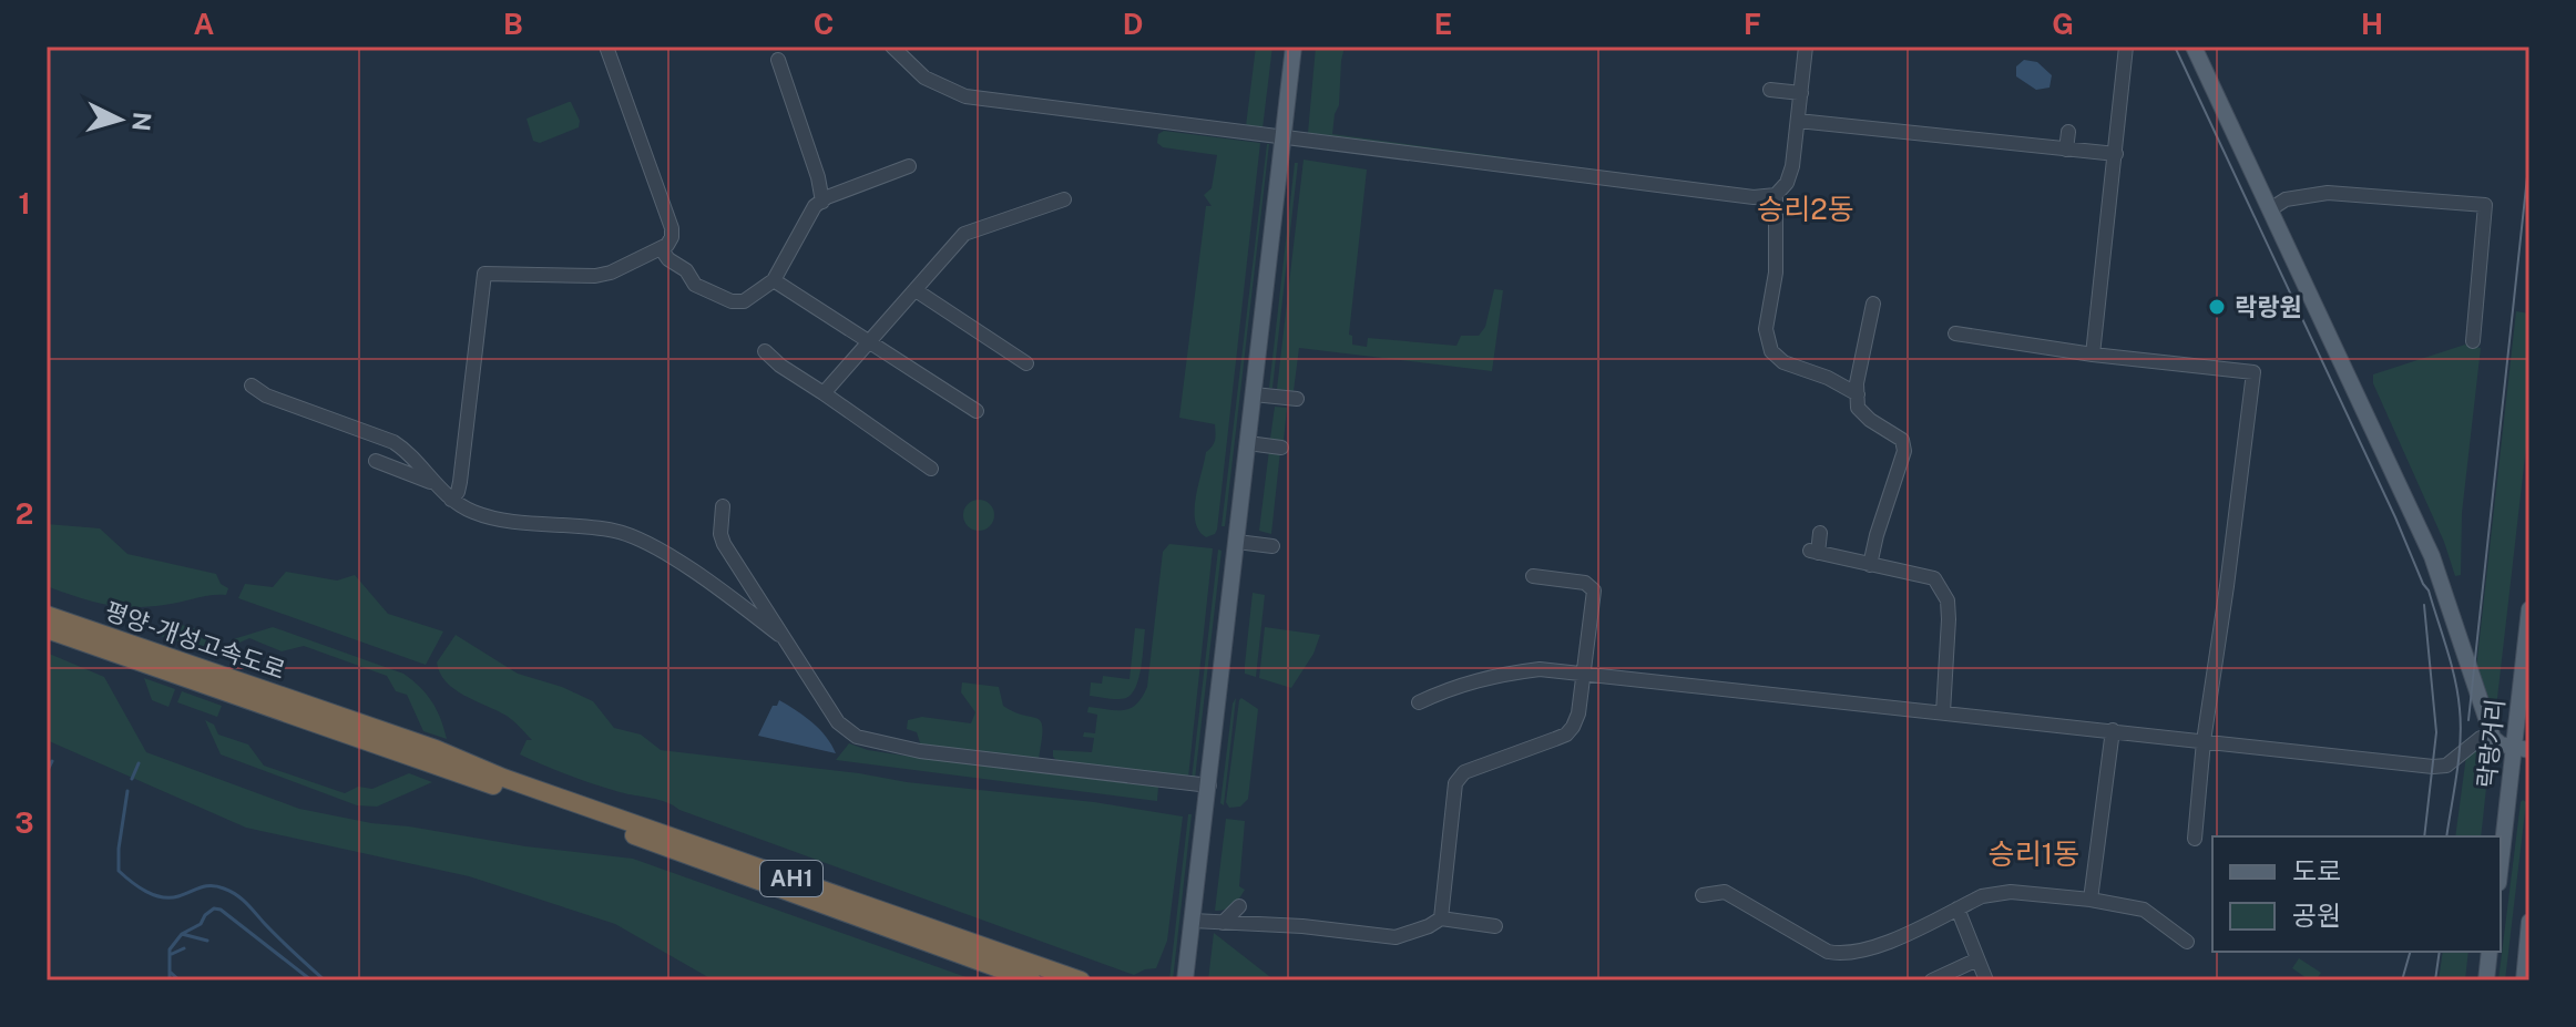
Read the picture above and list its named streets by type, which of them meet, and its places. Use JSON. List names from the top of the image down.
{
  "streets": {
    "highway": ["평양-개성고속도로", "AH1"],
    "main road": ["락랑거리"]
  },
  "crossings": [
    ["평양-개성고속도로", "AH1"]
  ],
  "districts": ["승리2동", "승리1동"],
  "places": ["락랑원"],
  "legend": ["도로", "공원"],
  "north": "right",
  "grid": {
    "columns": [
      "A",
      "B",
      "C",
      "D",
      "E",
      "F",
      "G",
      "H"
    ],
    "rows": ["1", "2", "3"]
  }
}
